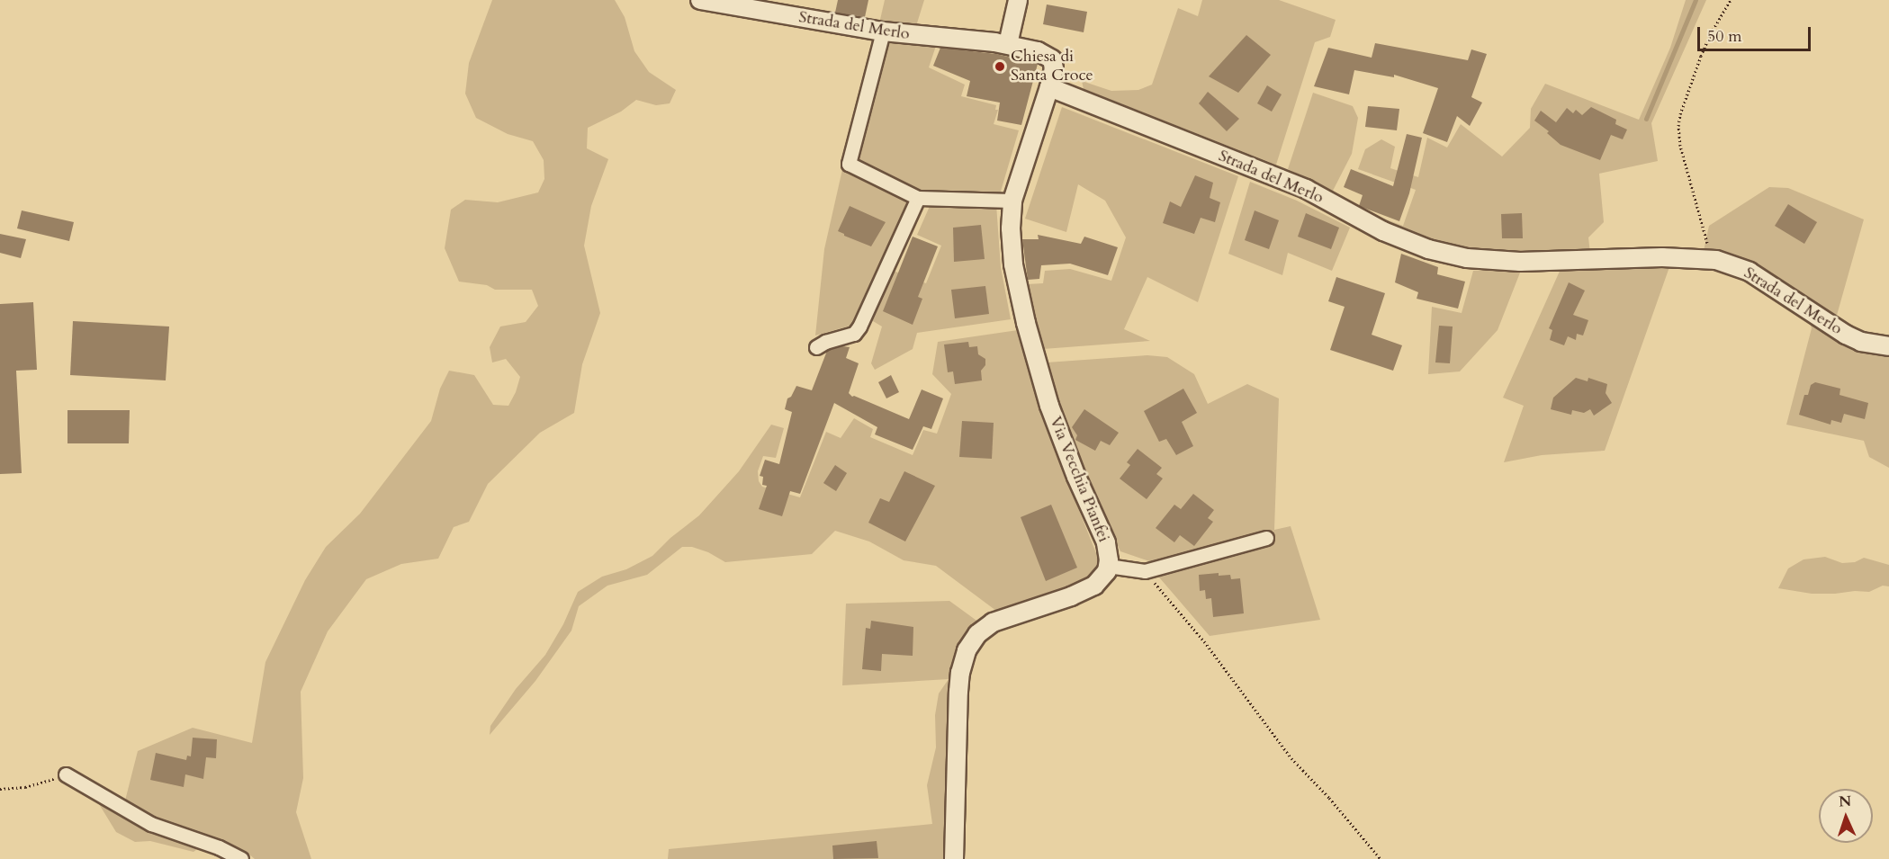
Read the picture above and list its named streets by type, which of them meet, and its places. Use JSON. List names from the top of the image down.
{
  "streets": {
    "street": ["Strada del Merlo", "Via Vecchia Pianfei"]
  },
  "crossings": [
    ["Strada del Merlo", "Via Vecchia Pianfei"]
  ],
  "places": ["Chiesa di Santa Croce"],
  "scale_bar": "50 m",
  "north": "top"
}
